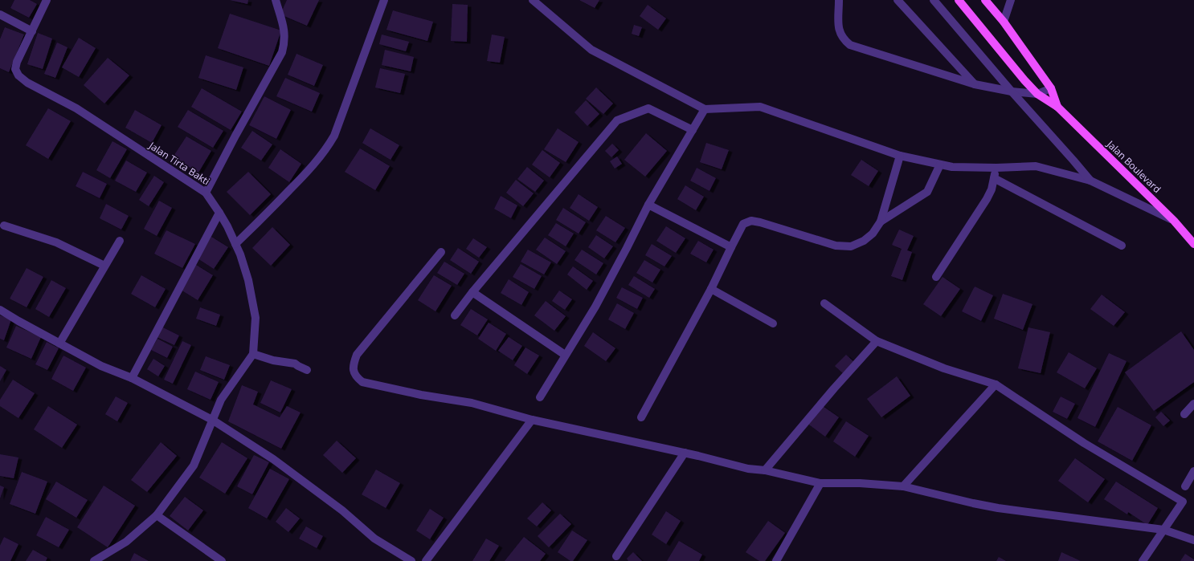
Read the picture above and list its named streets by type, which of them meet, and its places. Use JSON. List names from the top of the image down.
{
  "streets": {
    "main road": ["Jalan Boulevard"],
    "street": ["Jalan Tirta Bakti"]
  }
}
